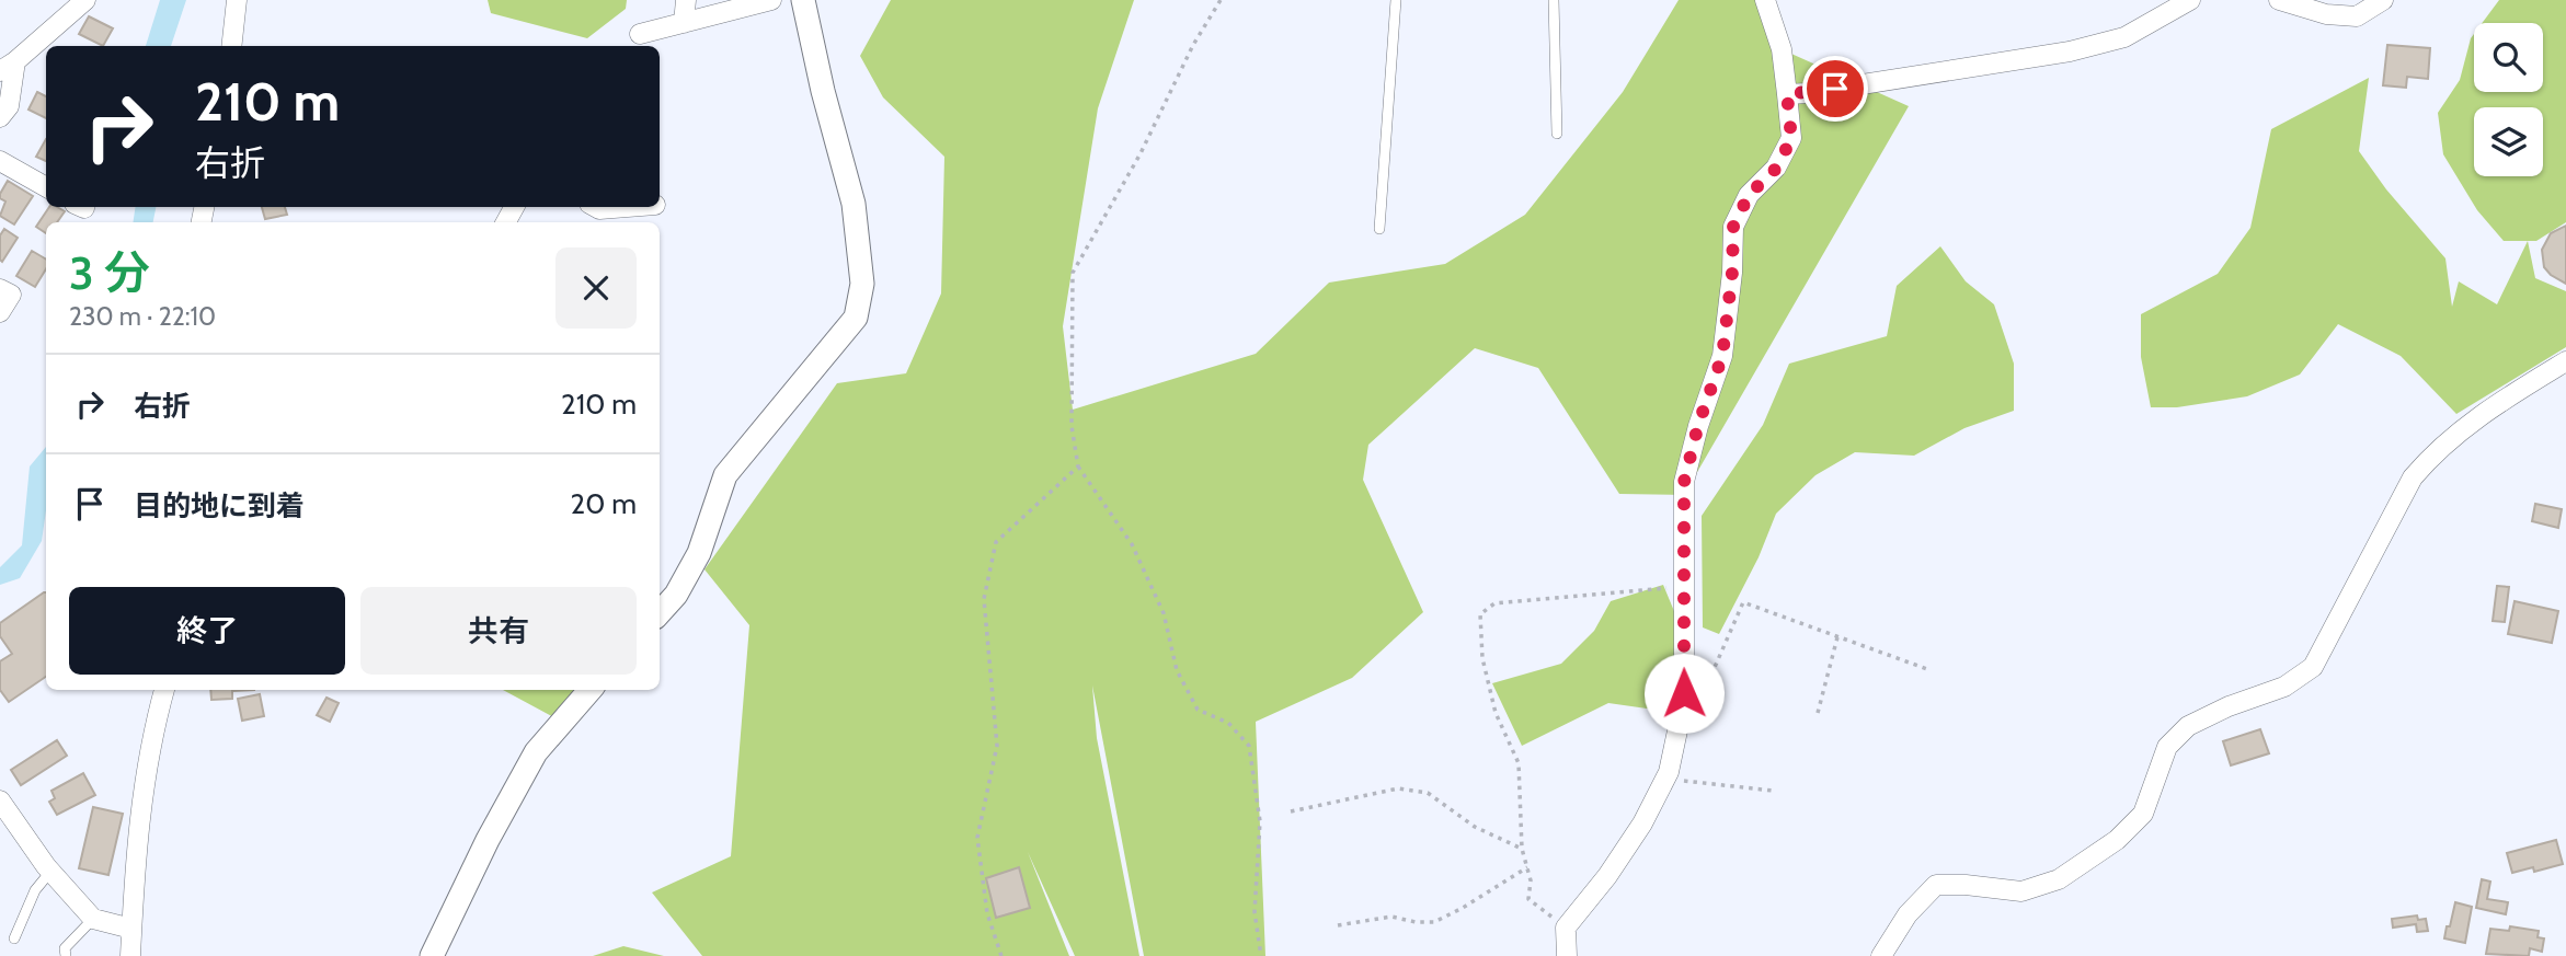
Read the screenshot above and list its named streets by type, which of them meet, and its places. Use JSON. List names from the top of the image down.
{
  "page": {
    "turn": ["210 m", "右折"],
    "heading": ["3 分", "230 m · 22:10"],
    "list": [
      {
        "name": "右折",
        "value": "210 m"
      },
      {
        "name": "目的地に到着",
        "value": "20 m"
      }
    ],
    "buttons": ["終了", "共有"]
  }
}
